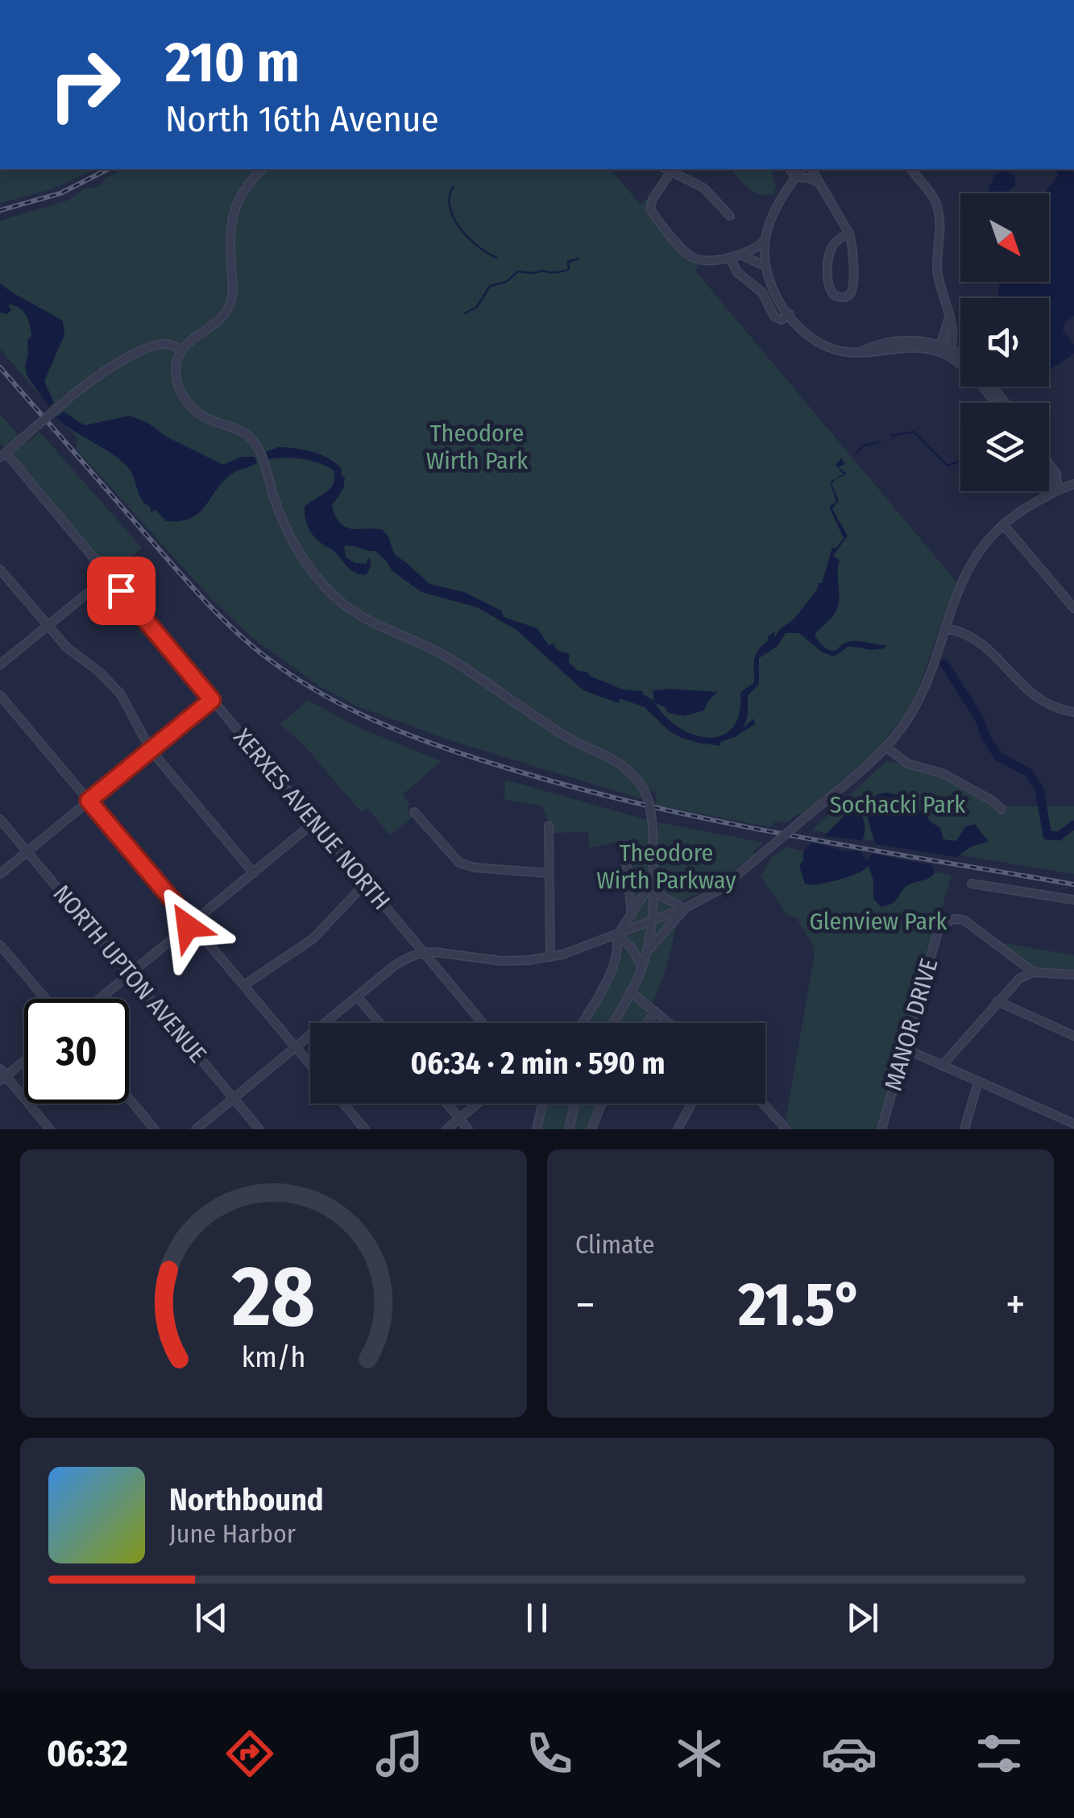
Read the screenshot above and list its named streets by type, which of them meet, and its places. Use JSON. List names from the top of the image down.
{
  "streets": {
    "street": ["XERXES AVENUE NORTH", "NORTH UPTON AVENUE", "MANOR DRIVE"]
  },
  "parks": [
    "Theodore Wirth Park",
    "Sochacki Park",
    "Theodore Wirth Parkway",
    "Glenview Park"
  ],
  "north": "bottom right",
  "page": {
    "turn": ["210 m", "North 16th Avenue"],
    "limit": "30",
    "trip": "06:34 · 2 min · 590 m",
    "tile": "Climate",
    "heat": ["−", "21.5°", "+"],
    "song": ["Northbound", "June Harbor"],
    "tabs": "06:32",
    "gauge": ["28", "km/h"]
  }
}
